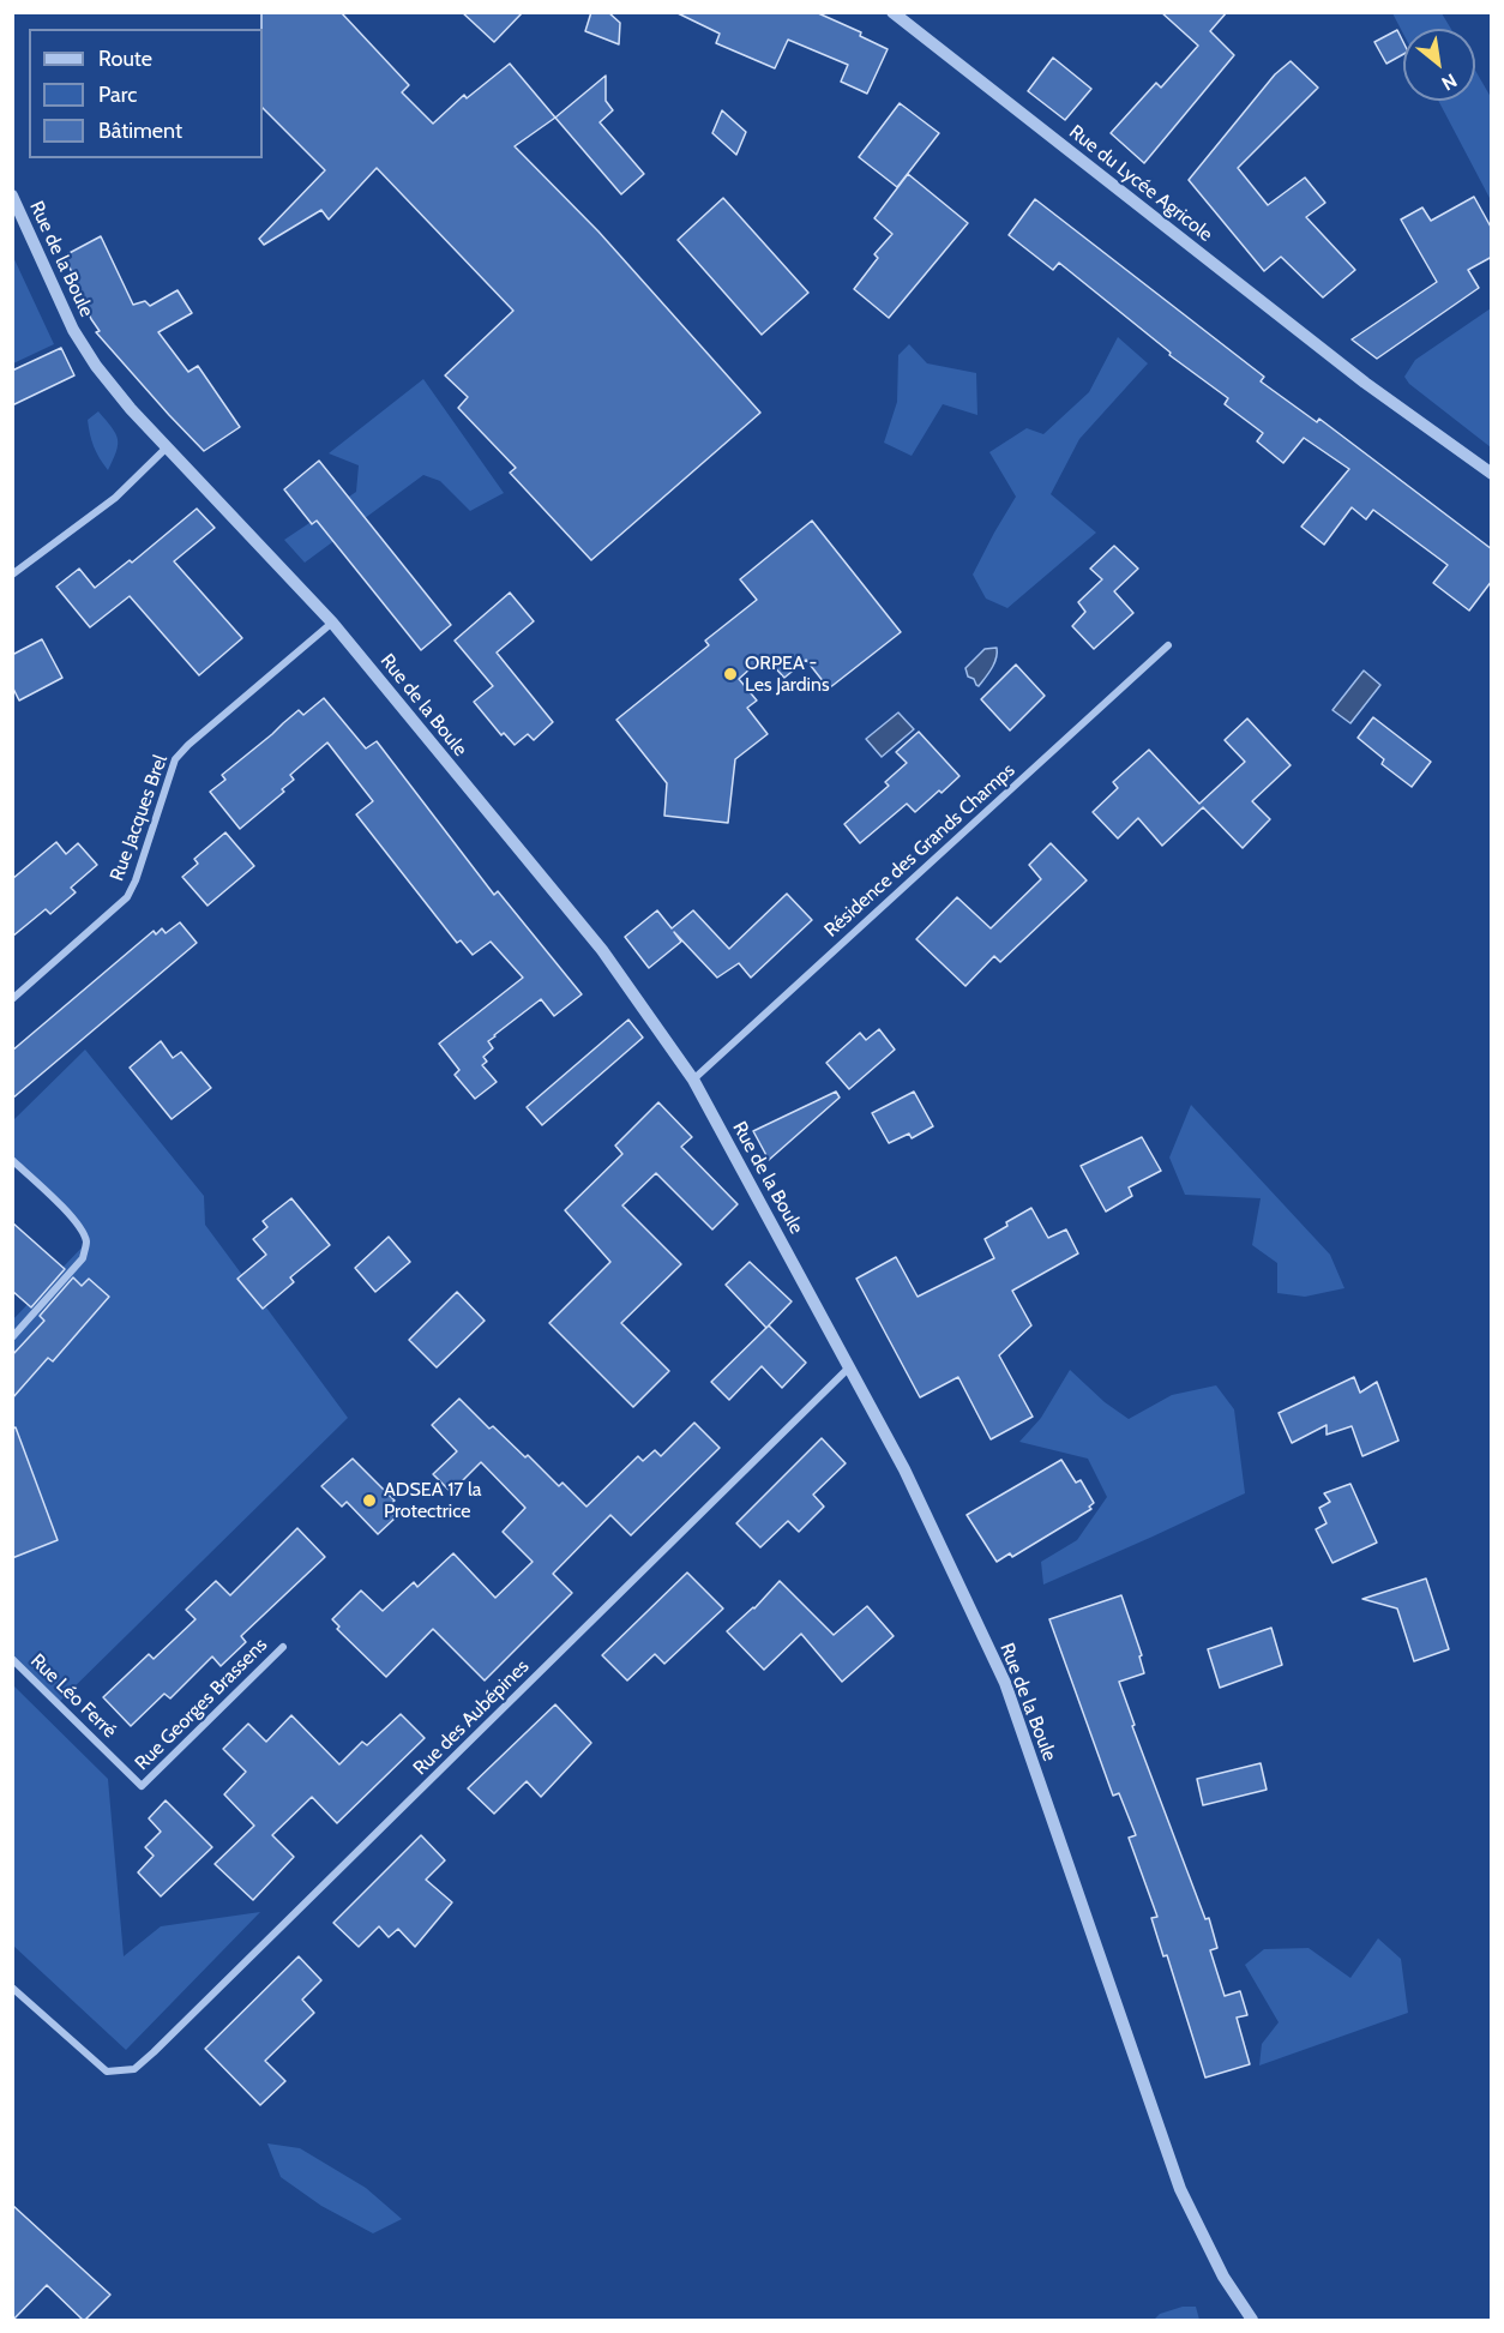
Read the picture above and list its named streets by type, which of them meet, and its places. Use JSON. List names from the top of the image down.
{
  "streets": {
    "street": [
      "Rue du Lycée Agricole",
      "Rue de la Boule",
      "Rue Jacques Brel",
      "Résidence des Grands Champs",
      "Rue Léo Ferré",
      "Rue Georges Brassens",
      "Rue des Aubépines"
    ]
  },
  "crossings": [
    ["Rue de la Boule", "Rue Jacques Brel"],
    ["Rue de la Boule", "Résidence des Grands Champs"],
    ["Rue de la Boule", "Rue des Aubépines"],
    ["Rue Léo Ferré", "Rue Georges Brassens"]
  ],
  "places": ["ORPEA - Les Jardins", "ADSEA 17 la Protectrice"],
  "legend": ["Route", "Parc", "Bâtiment"],
  "north": "bottom right"
}
